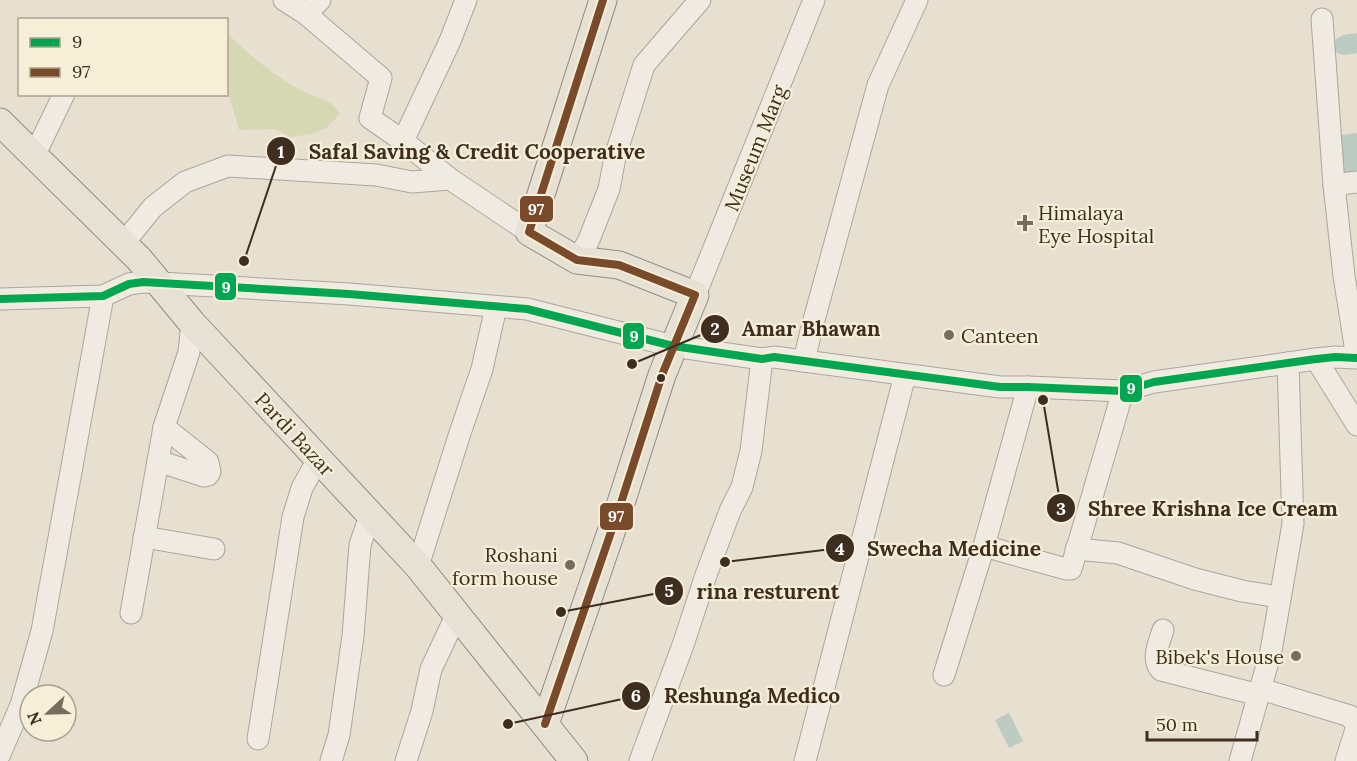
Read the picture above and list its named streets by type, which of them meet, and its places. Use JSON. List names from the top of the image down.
{
  "streets": {
    "main road": ["Pardi Bazar"],
    "street": ["Museum Marg"]
  },
  "places": {
    "health": ["Himalaya Eye Hospital"],
    "other": [
      "Safal Saving & Credit Cooperative",
      "Canteen",
      "Amar Bhawan",
      "Shree Krishna Ice Cream",
      "Swecha Medicine",
      "Roshani form house",
      "rina resturent",
      "Bibek's House",
      "Reshunga Medico"
    ]
  },
  "lines": ["transit line 97", "transit line 9"],
  "legend": ["9", "97"],
  "scale_bar": "50 m",
  "north": "left"
}
